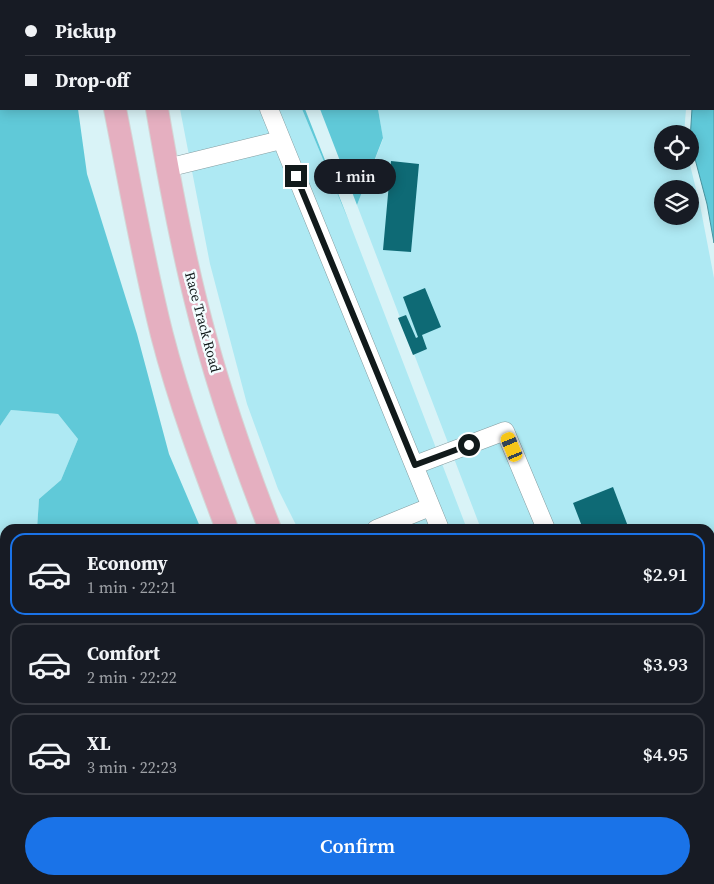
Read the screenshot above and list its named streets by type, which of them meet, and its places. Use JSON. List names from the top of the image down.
{
  "streets": {
    "main road": ["Race Track Road"]
  },
  "page": {
    "banner": ["Pickup", "Drop-off"],
    "bubble": "1 min",
    "list": [
      {
        "name": "Economy",
        "note": "1 min · 22:21",
        "value": "$2.91"
      },
      {
        "name": "Comfort",
        "note": "2 min · 22:22",
        "value": "$3.93"
      },
      {
        "name": "XL",
        "note": "3 min · 22:23",
        "value": "$4.95"
      }
    ],
    "buttons": "Confirm"
  }
}
